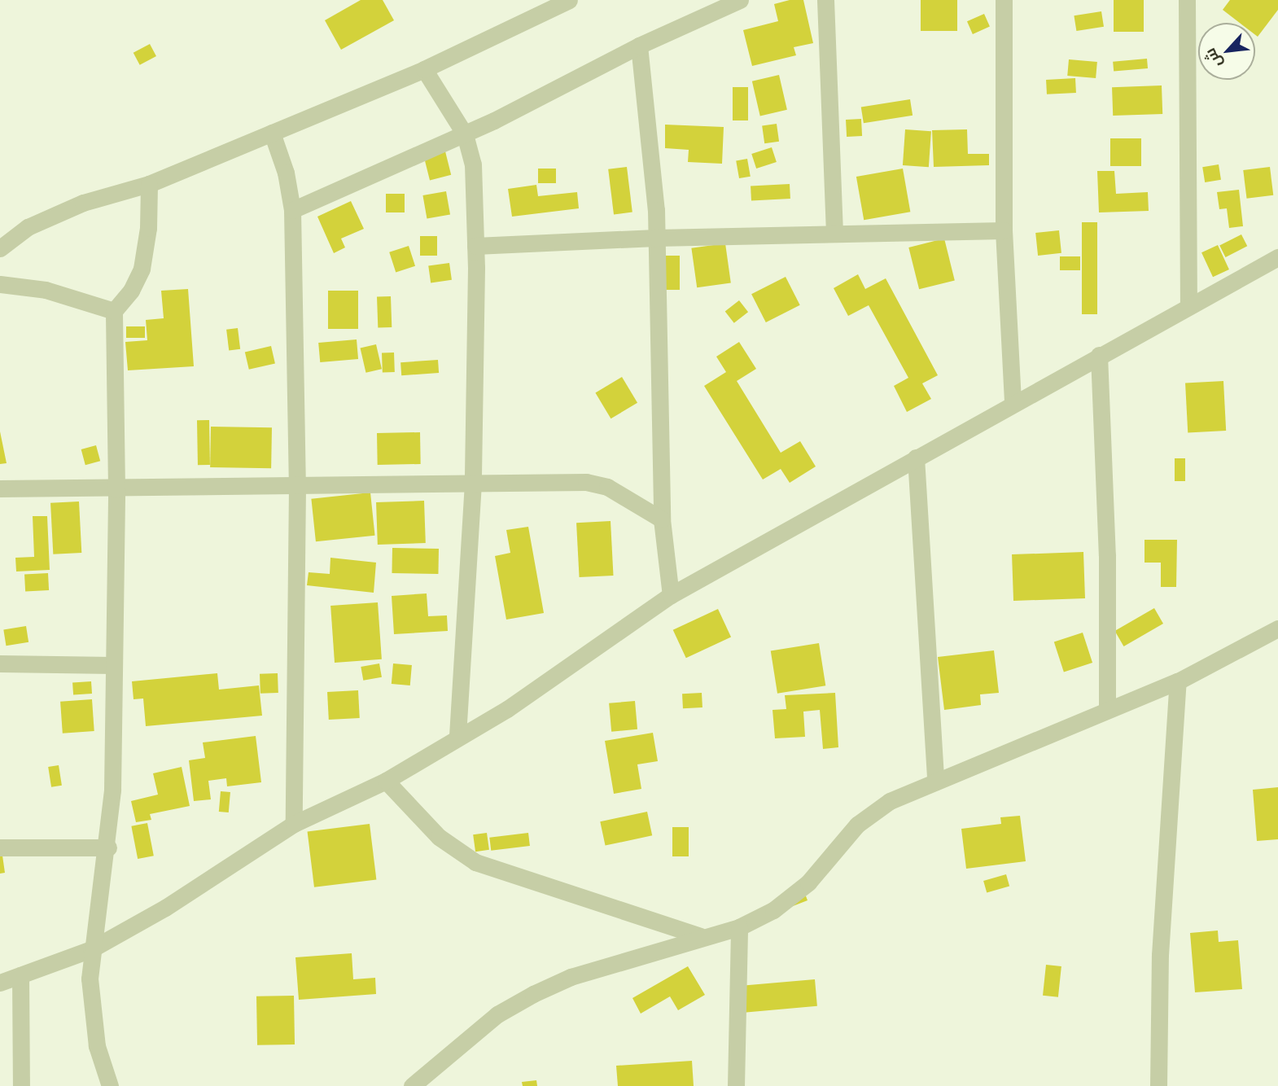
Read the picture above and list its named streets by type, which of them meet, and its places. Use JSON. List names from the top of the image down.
{
  "north": "bottom left"
}
